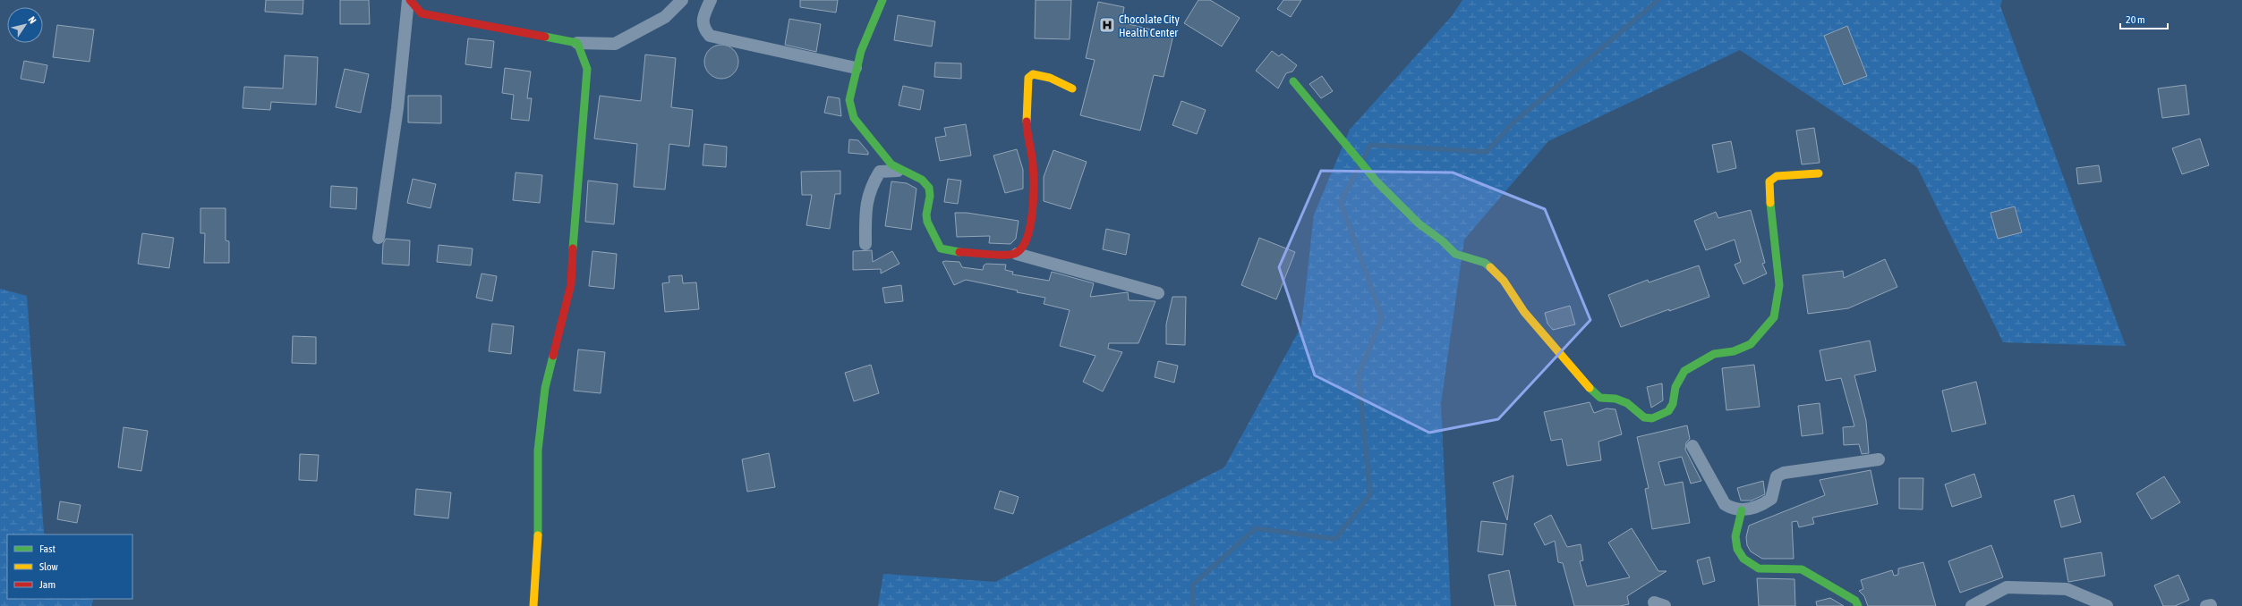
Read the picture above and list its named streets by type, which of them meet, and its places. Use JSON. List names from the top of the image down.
{
  "places": {
    "hospital": ["Chocolate City Health Center"]
  },
  "legend": ["Fast", "Slow", "Jam"],
  "scale_bar": "20 m",
  "north": "top right"
}
